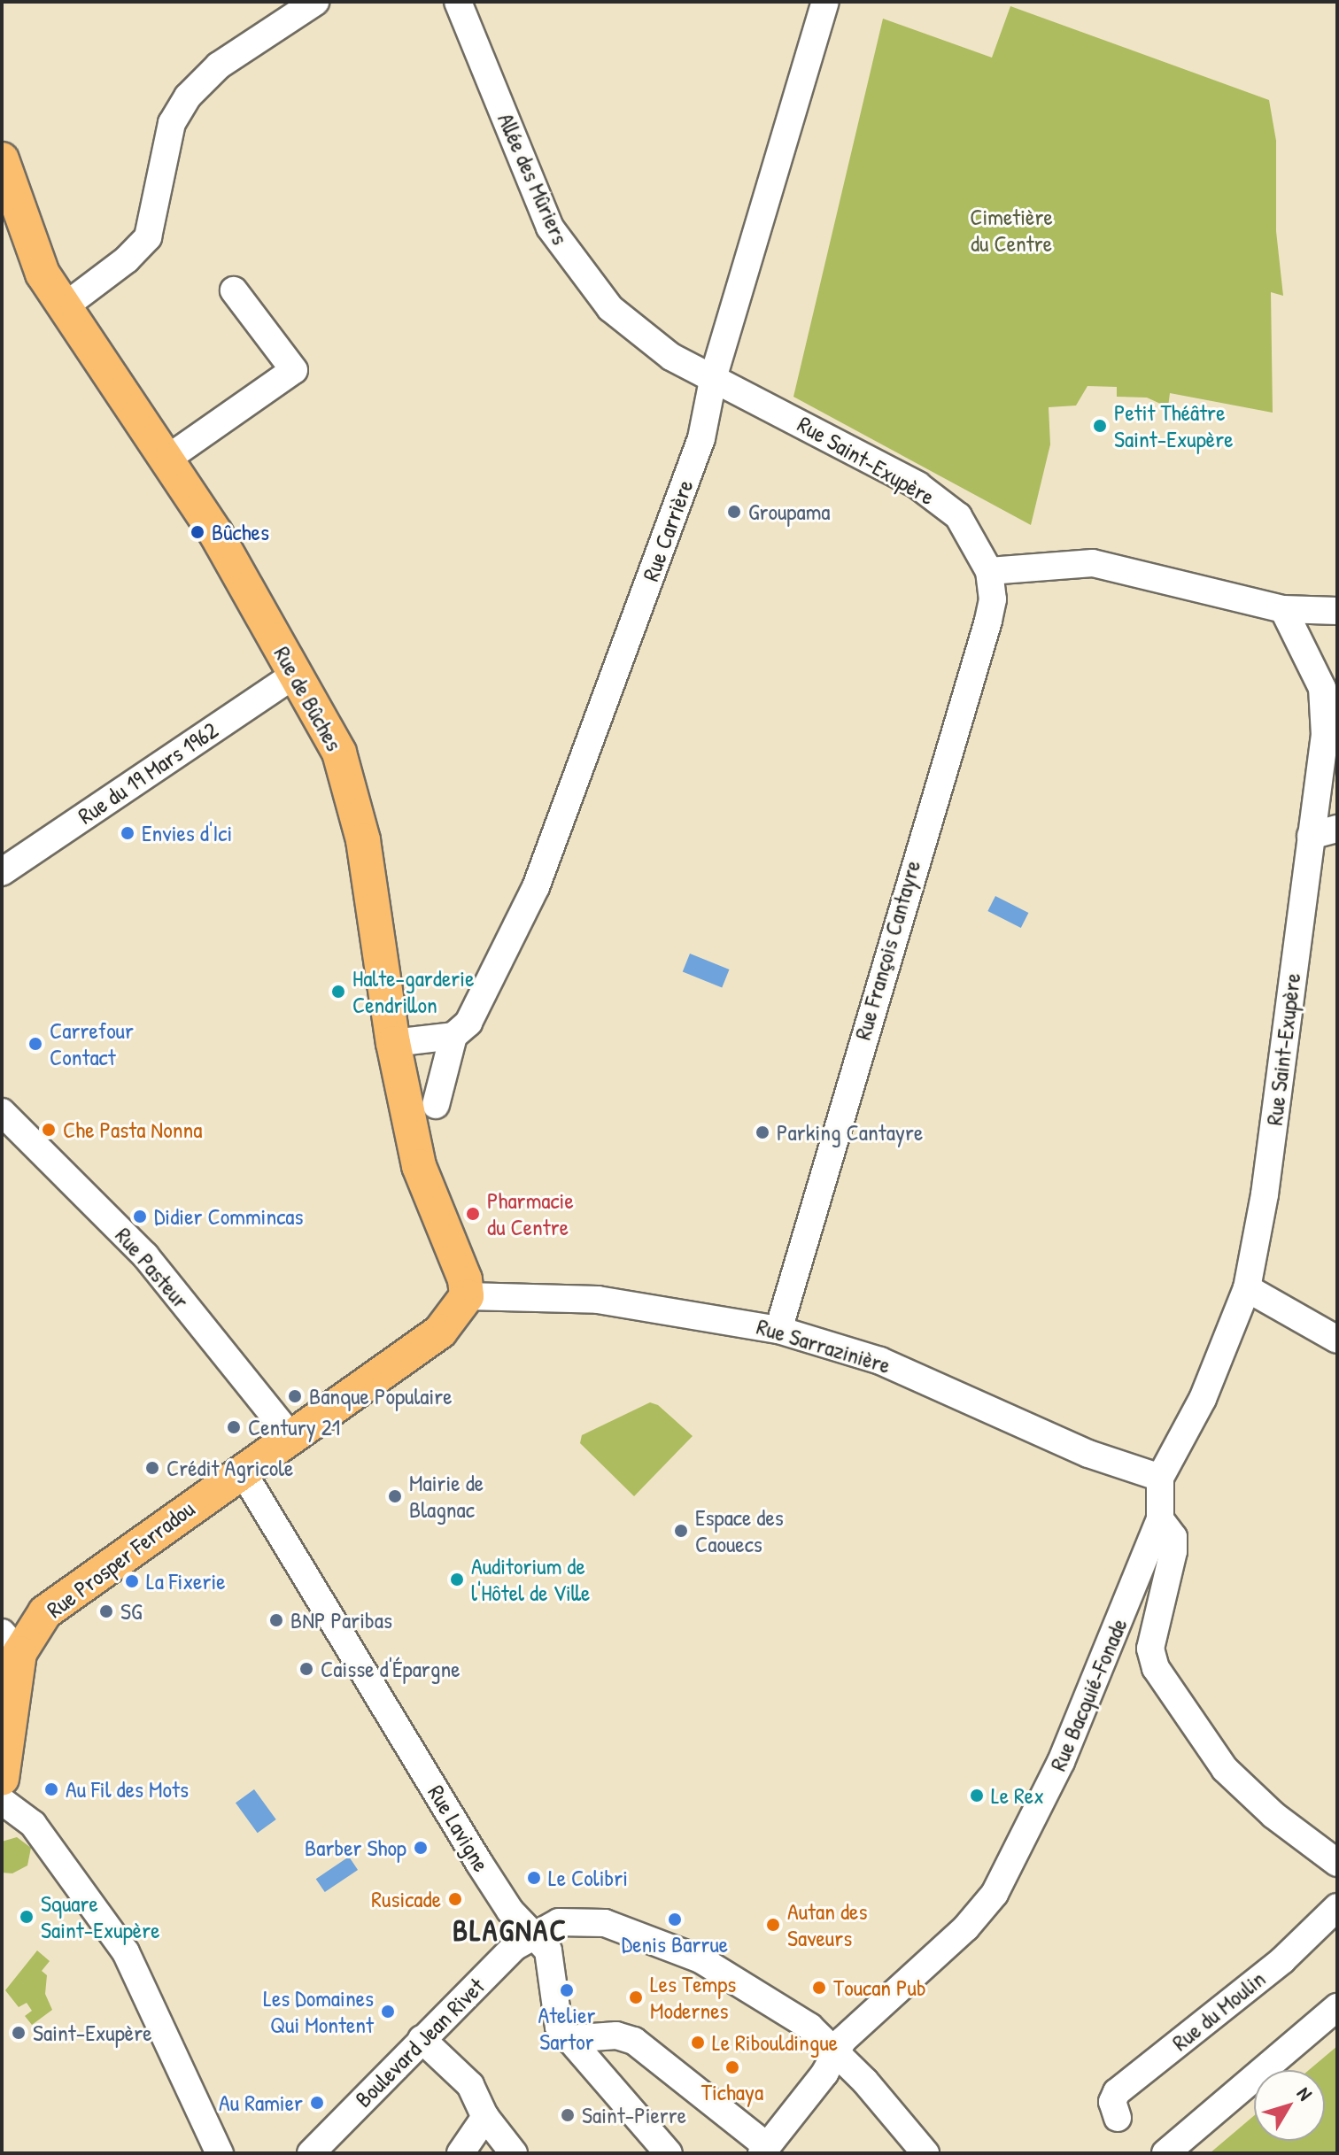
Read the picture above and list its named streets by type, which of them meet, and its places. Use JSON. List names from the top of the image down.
{
  "streets": {
    "main road": ["Rue de Bûches", "Rue Prosper Ferradou"],
    "street": [
      "Allée des Mûriers",
      "Rue Saint-Exupère",
      "Rue Carrière",
      "Rue du 19 Mars 1962",
      "Rue François Cantayre",
      "Rue Pasteur",
      "Rue Sarrazinière",
      "Rue Bacquié-Fonade",
      "Rue Lavigne",
      "Rue du Moulin",
      "Boulevard Jean Rivet"
    ]
  },
  "crossings": [
    ["Allée des Mûriers", "Rue Saint-Exupère"],
    ["Allée des Mûriers", "Rue Carrière"],
    ["Rue Saint-Exupère", "Rue Carrière"],
    ["Rue Saint-Exupère", "Rue François Cantayre"],
    ["Rue Saint-Exupère", "Rue Sarrazinière"],
    ["Rue de Bûches", "Rue du 19 Mars 1962"],
    ["Rue de Bûches", "Rue Sarrazinière"],
    ["Rue de Bûches", "Rue Prosper Ferradou"],
    ["Rue François Cantayre", "Rue Sarrazinière"],
    ["Rue Pasteur", "Rue Prosper Ferradou"],
    ["Rue Sarrazinière", "Rue Prosper Ferradou"],
    ["Rue Prosper Ferradou", "Rue Lavigne"],
    ["Rue Lavigne", "Boulevard Jean Rivet"]
  ],
  "districts": ["BLAGNAC"],
  "parks": ["Cimetière du Centre"],
  "places": [
    "Petit Théâtre Saint-Exupère",
    "Groupama",
    "Bûches",
    "Envies d'Ici",
    "Halte-garderie Cendrillon",
    "Carrefour Contact",
    "Che Pasta Nonna",
    "Parking Cantayre",
    "Pharmacie du Centre",
    "Didier Commincas",
    "Banque Populaire",
    "Century 21",
    "Crédit Agricole",
    "Mairie de Blagnac",
    "Espace des Caouecs",
    "Auditorium de l'Hôtel de Ville",
    "La Fixerie",
    "SG",
    "BNP Paribas",
    "Caisse d'Épargne",
    "Au Fil des Mots",
    "Le Rex",
    "Barber Shop",
    "Le Colibri",
    "Rusicade",
    "Square Saint-Exupère",
    "Denis Barrue",
    "Autan des Saveurs",
    "Toucan Pub",
    "Atelier Sartor",
    "Les Temps Modernes",
    "Les Domaines Qui Montent",
    "Saint-Exupère",
    "Le Ribouldingue",
    "Tichaya",
    "Au Ramier",
    "Saint-Pierre"
  ],
  "north": "top right"
}
